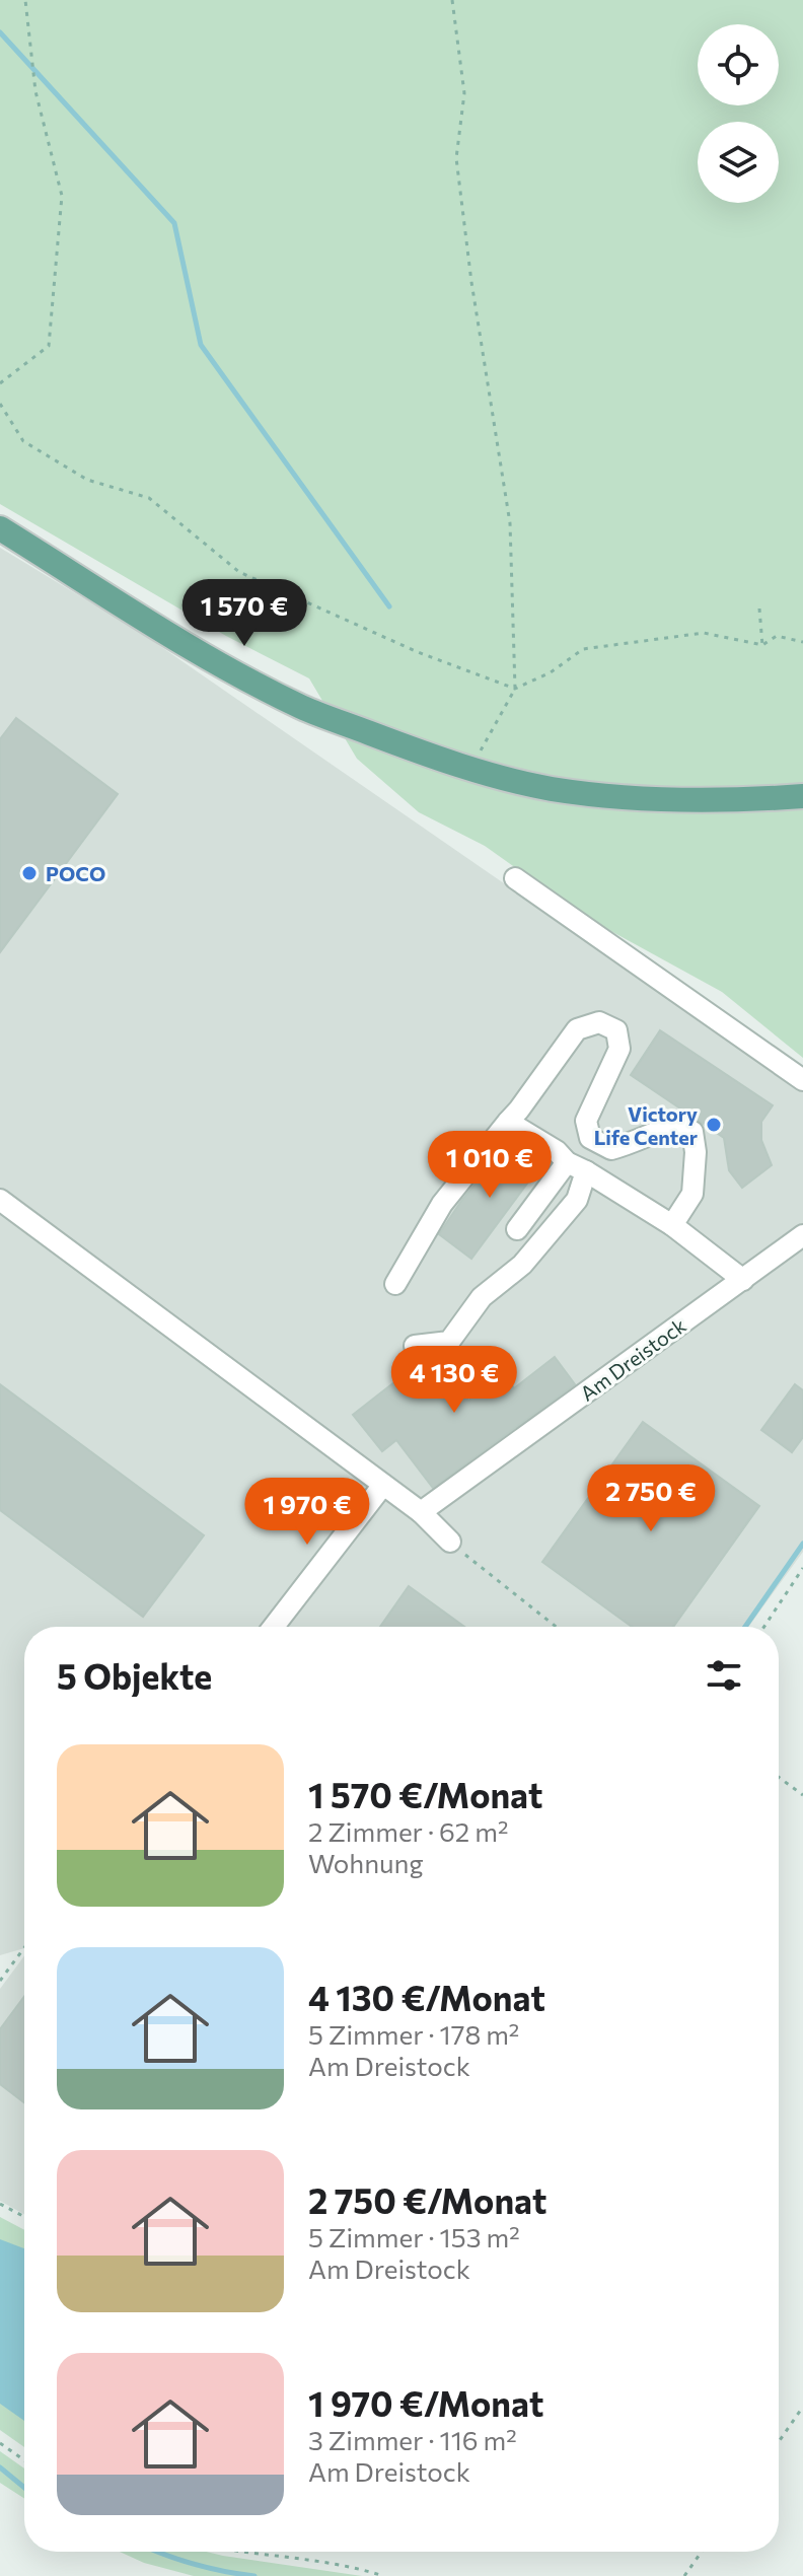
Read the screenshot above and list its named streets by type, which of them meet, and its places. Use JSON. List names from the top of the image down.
{
  "streets": {
    "street": ["Am Dreistock"]
  },
  "places": ["POCO", "Victory Life Center"],
  "page": {
    "price": [
      "1 570 €",
      "1 010 €",
      "4 130 €",
      "2 750 €",
      "1 970 €"
    ],
    "heading": "5 Objekte",
    "list": [
      {
        "name": "1 570 €/Monat",
        "note": "2 Zimmer · 62 m² · Wohnung"
      },
      {
        "name": "4 130 €/Monat",
        "note": "5 Zimmer · 178 m² · Am Dreistock"
      },
      {
        "name": "2 750 €/Monat",
        "note": "5 Zimmer · 153 m² · Am Dreistock"
      },
      {
        "name": "1 970 €/Monat",
        "note": "3 Zimmer · 116 m² · Am Dreistock"
      }
    ]
  }
}
